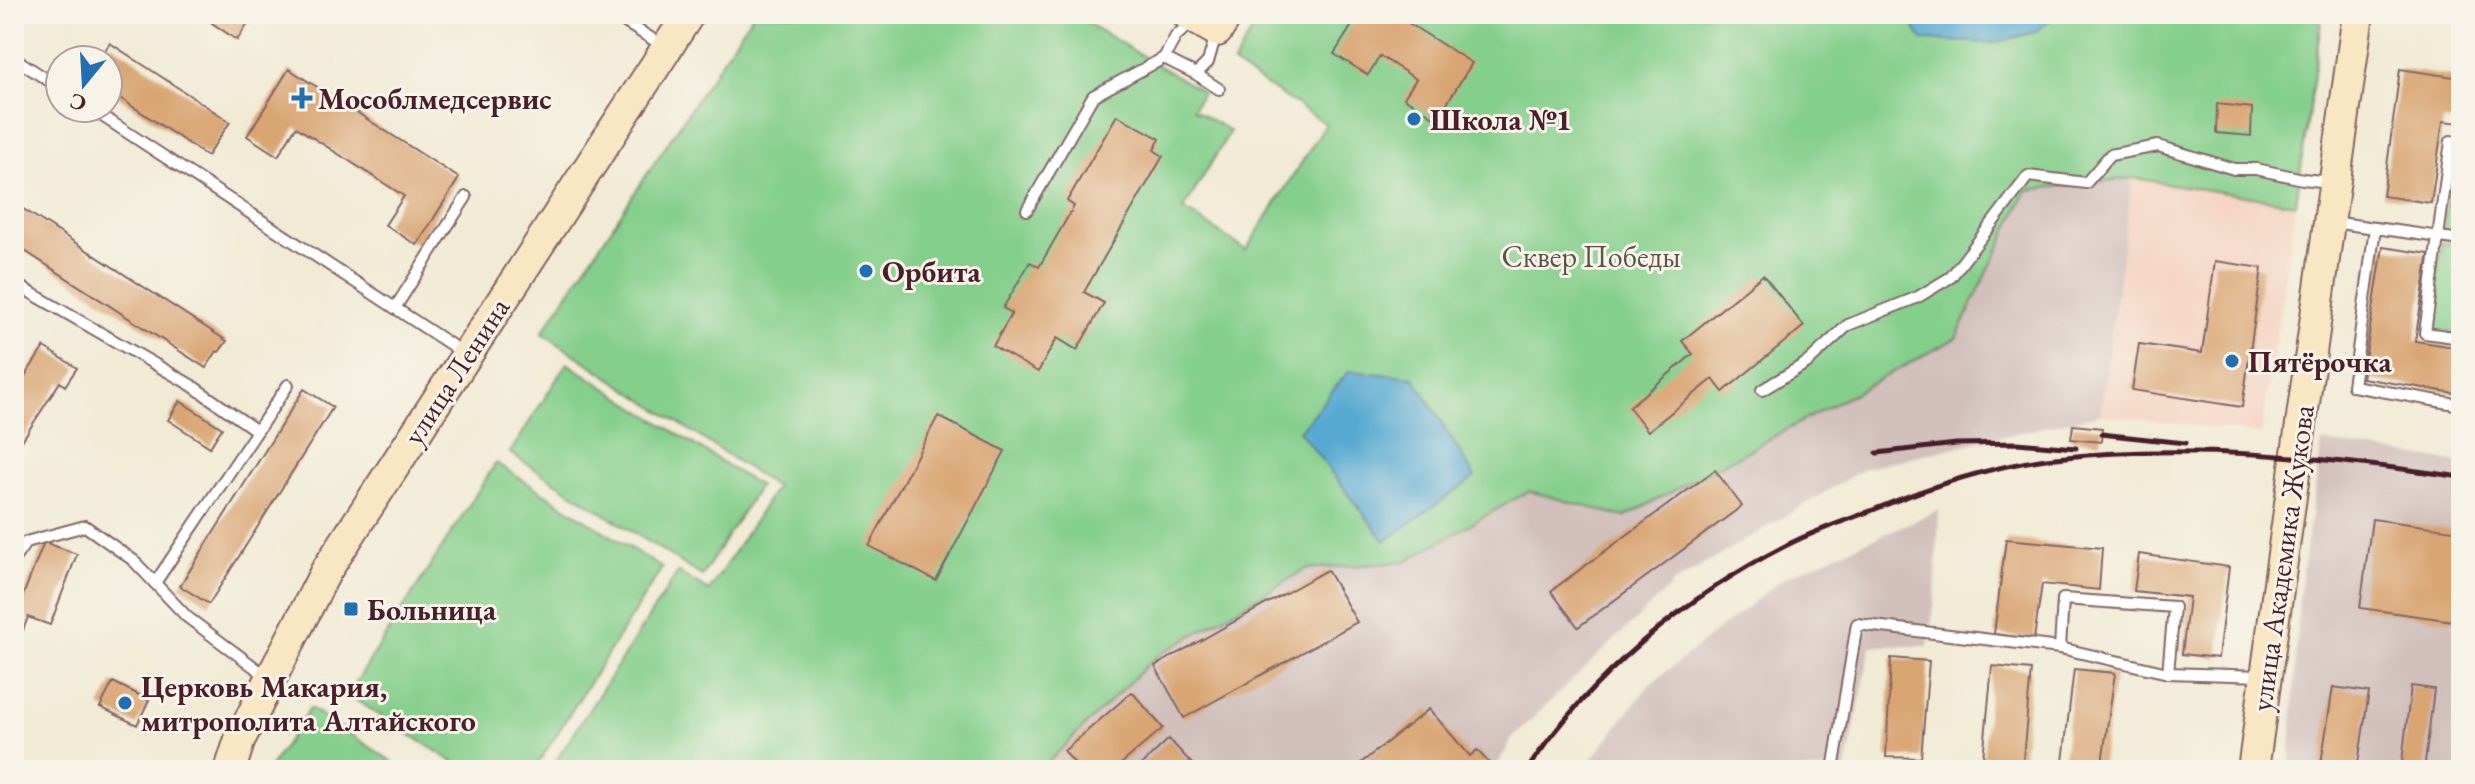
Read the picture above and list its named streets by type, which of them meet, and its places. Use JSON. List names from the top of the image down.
{
  "streets": {
    "street": ["улица Ленина", "улица Академика Жукова"]
  },
  "parks": ["Сквер Победы"],
  "places": {
    "health": ["Мособлмедсервис"],
    "other": [
      "Школа №1",
      "Орбита",
      "Пятёрочка",
      "Церковь Макария, митрополита Алтайского"
    ],
    "transit": ["Больница"]
  },
  "north": "bottom"
}
